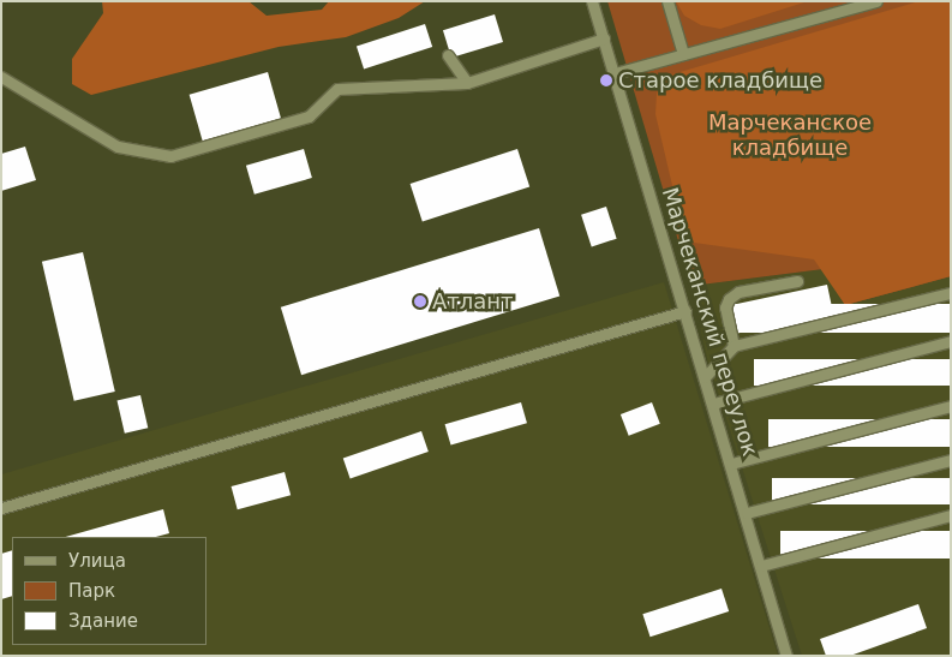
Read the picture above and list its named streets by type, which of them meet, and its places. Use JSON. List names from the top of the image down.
{
  "streets": {
    "street": ["Марчеканский переулок"]
  },
  "parks": ["Марчеканское кладбище"],
  "places": ["Старое кладбище", "Атлант"],
  "legend": ["Улица", "Парк", "Здание"]
}
